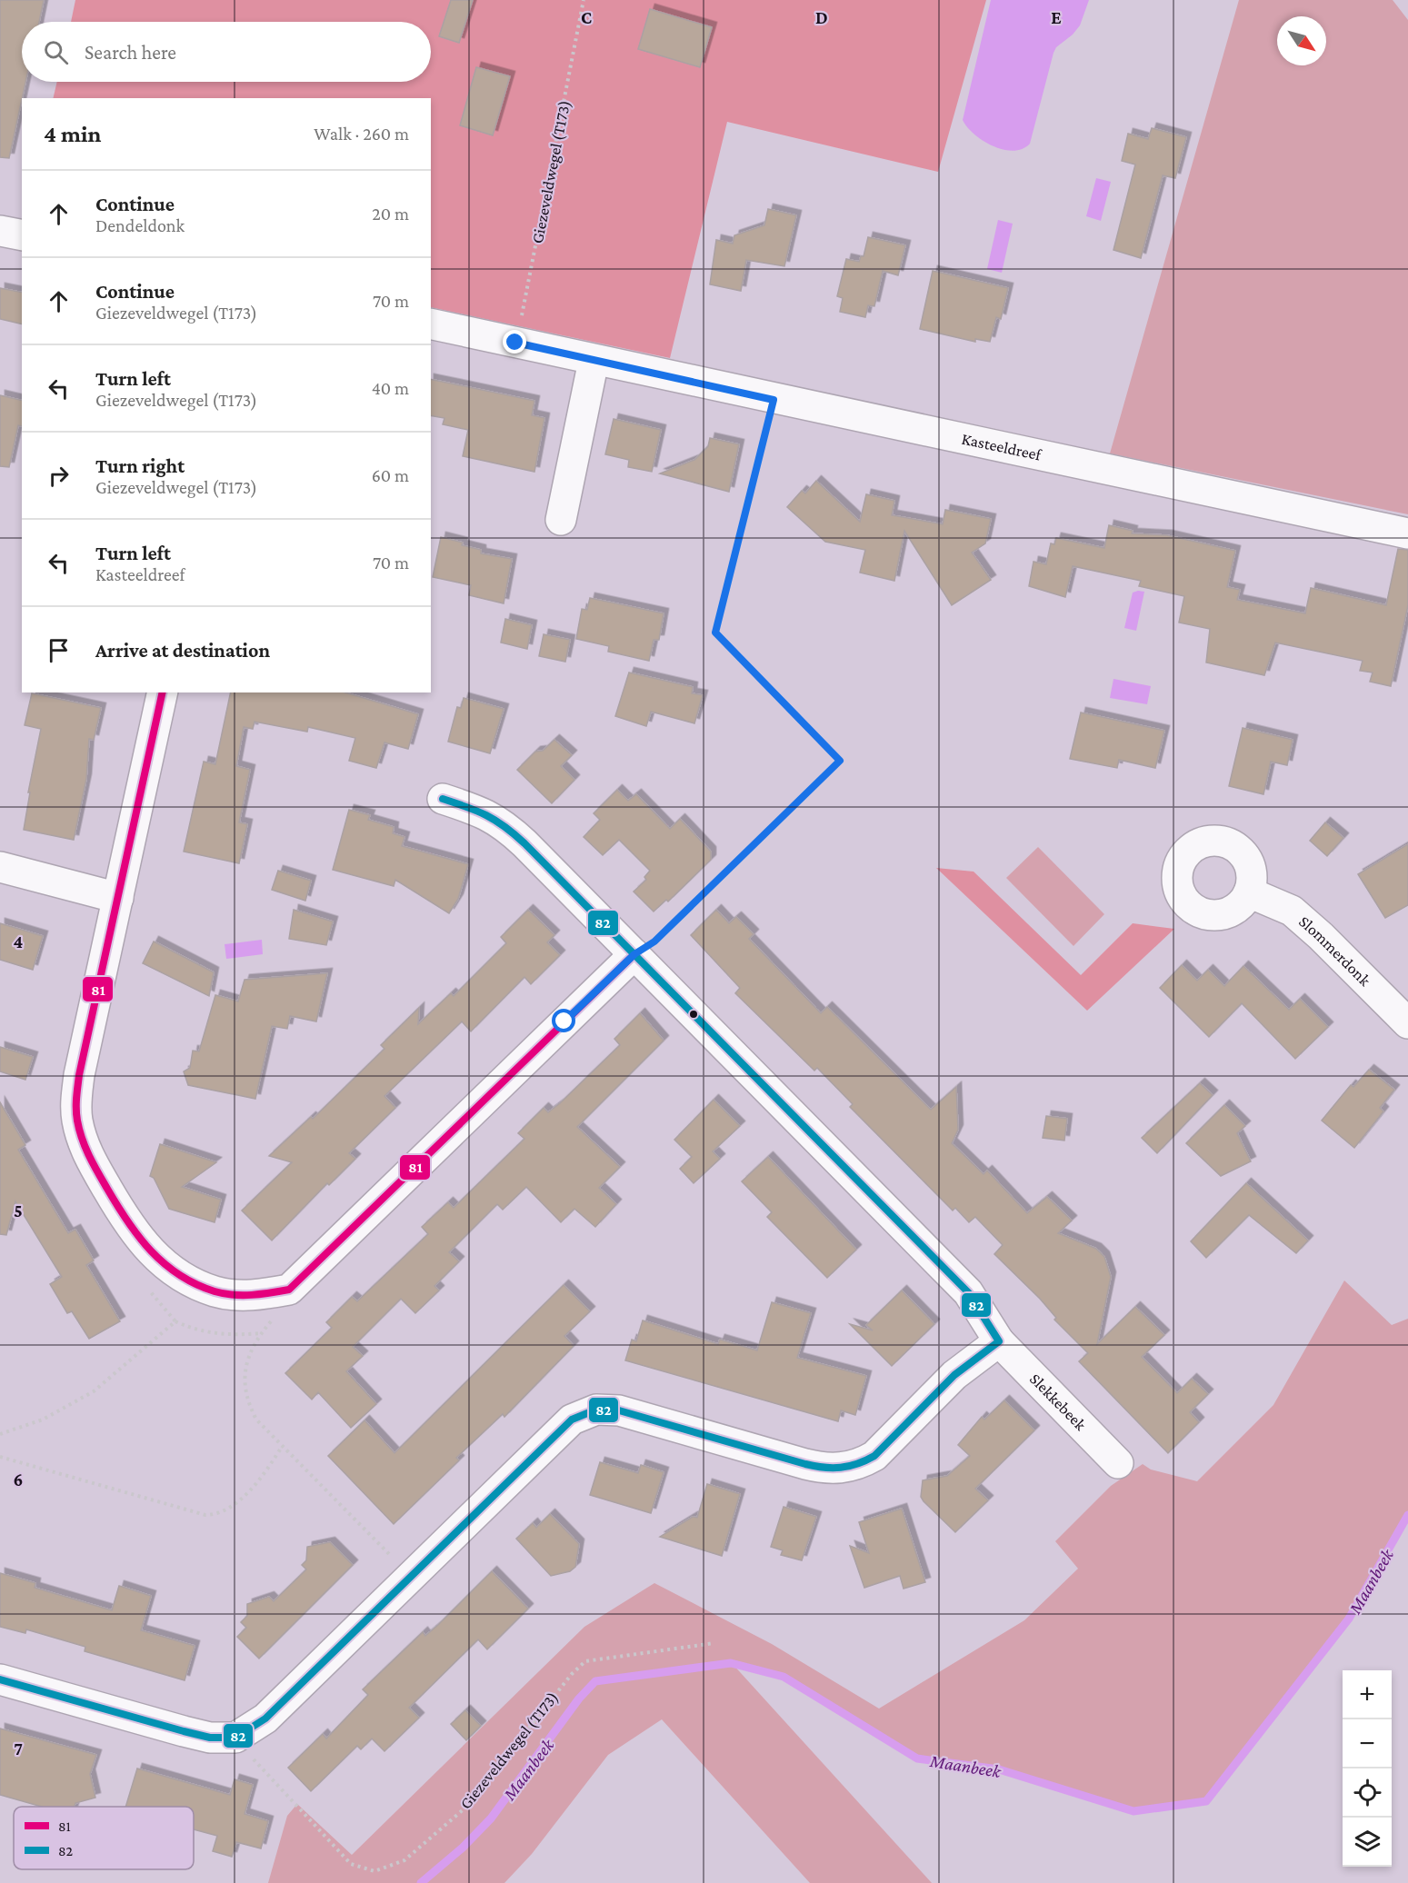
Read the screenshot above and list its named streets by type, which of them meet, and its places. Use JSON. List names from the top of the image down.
{
  "streets": {
    "street": ["Kasteeldreef", "Slommerdonk", "Slekkebeek"],
    "path": ["Giezeveldwegel (T173)"]
  },
  "crossings": [
    ["Giezeveldwegel (T173)", "Kasteeldreef"]
  ],
  "water": ["Maanbeek"],
  "lines": ["transit line 81", "transit line 82"],
  "legend": ["81", "82"],
  "north": "bottom right",
  "page": {
    "search": "Search here",
    "heading": ["4 min", "Walk · 260 m"],
    "list": [
      ["Continue", "Dendeldonk", "20 m"],
      ["Continue", "Giezeveldwegel (T173)", "70 m"],
      ["Turn left", "Giezeveldwegel (T173)", "40 m"],
      ["Turn right", "Giezeveldwegel (T173)", "60 m"],
      ["Turn left", "Kasteeldreef", "70 m"],
      "Arrive at destination"
    ],
    "map_buttons": ["+", "−"]
  },
  "grid": {
    "columns": ["C", "D", "E"],
    "rows": [
      "4",
      "5",
      "6",
      "7"
    ]
  }
}
